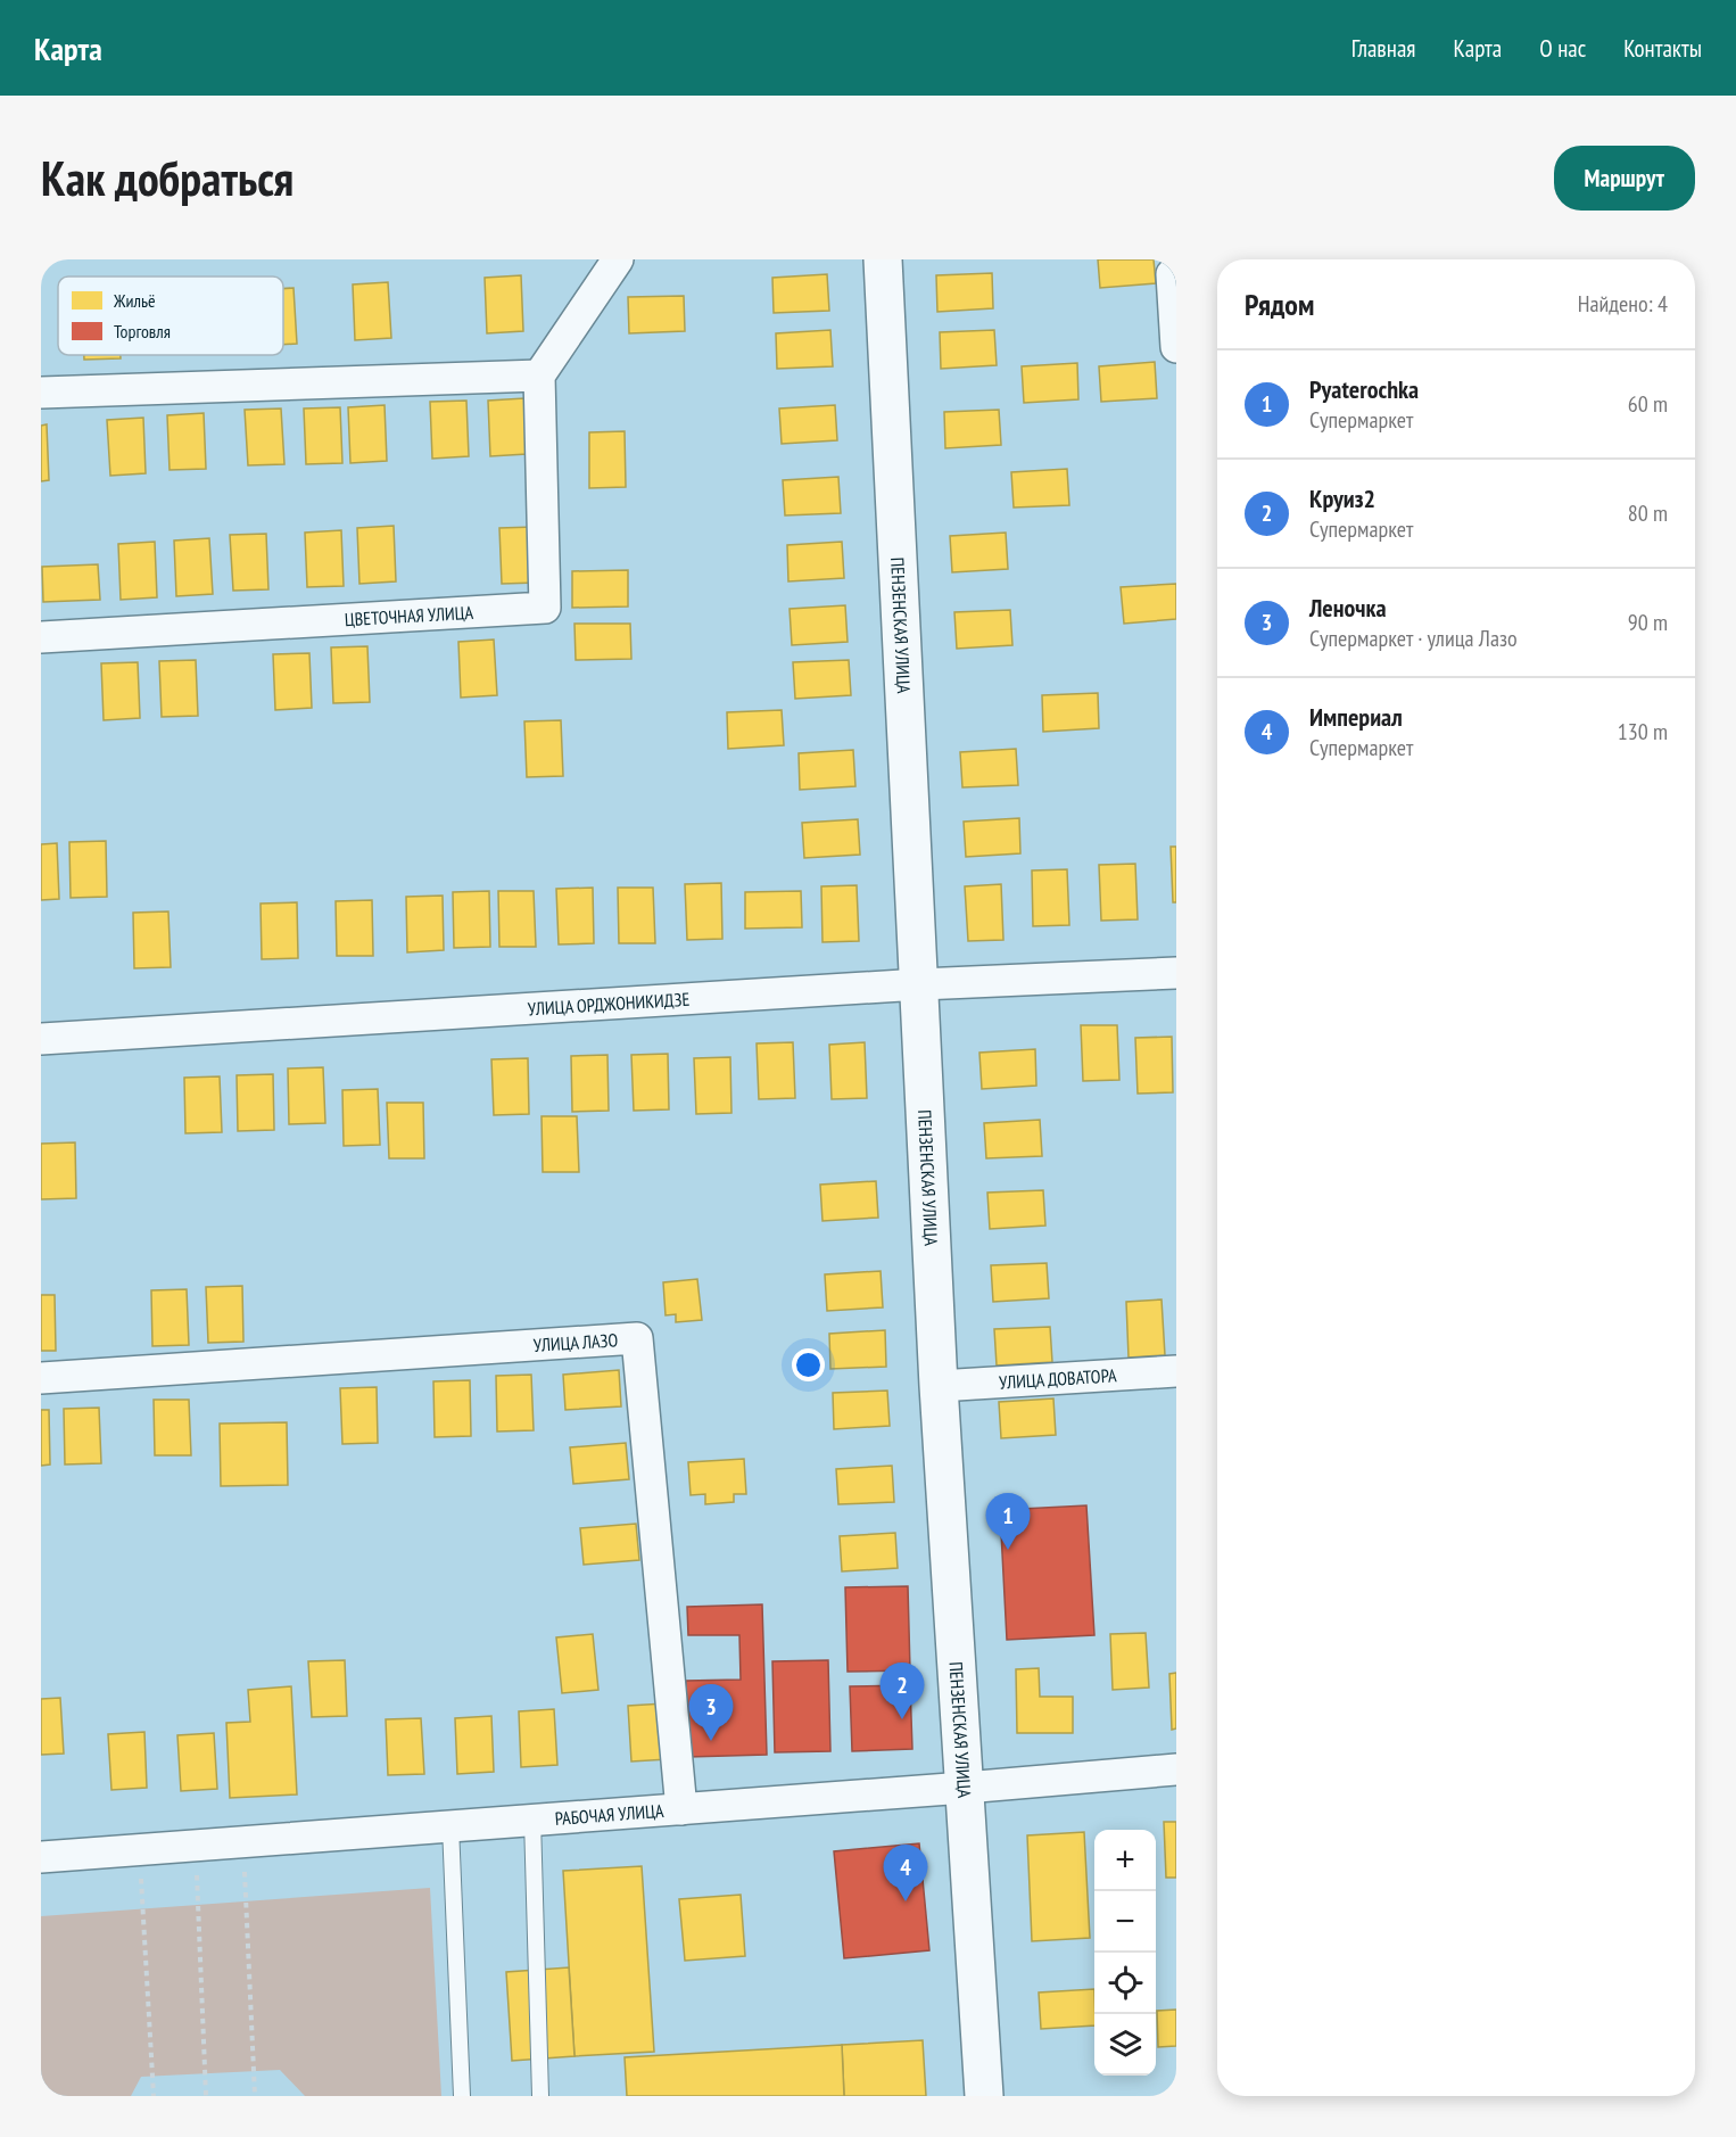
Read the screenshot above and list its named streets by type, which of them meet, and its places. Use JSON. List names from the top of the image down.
{
  "streets": {
    "street": [
      "ЦВЕТОЧНАЯ УЛИЦА",
      "ПЕНЗЕНСКАЯ УЛИЦА",
      "УЛИЦА ОРДЖОНИКИДЗЕ",
      "УЛИЦА ЛАЗО",
      "УЛИЦА ДОВАТОРА",
      "РАБОЧАЯ УЛИЦА"
    ]
  },
  "crossings": [
    ["ПЕНЗЕНСКАЯ УЛИЦА", "УЛИЦА ОРДЖОНИКИДЗЕ"],
    ["ПЕНЗЕНСКАЯ УЛИЦА", "УЛИЦА ДОВАТОРА"],
    ["ПЕНЗЕНСКАЯ УЛИЦА", "РАБОЧАЯ УЛИЦА"],
    ["УЛИЦА ЛАЗО", "РАБОЧАЯ УЛИЦА"]
  ],
  "legend": ["Жильё", "Торговля"],
  "page": {
    "header": "Карта",
    "nav": [
      "Главная",
      "Карта",
      "О нас",
      "Контакты"
    ],
    "buttons": "Маршрут",
    "title": "Как добраться",
    "heading": ["Рядом", "Найдено: 4"],
    "list": [
      {
        "mark": "1",
        "name": "Pyaterochka",
        "note": "Супермаркет",
        "value": "60 m"
      },
      {
        "mark": "2",
        "name": "Круиз2",
        "note": "Супермаркет",
        "value": "80 m"
      },
      {
        "mark": "3",
        "name": "Леночка",
        "note": "Супермаркет · улица Лазо",
        "value": "90 m"
      },
      {
        "mark": "4",
        "name": "Империал",
        "note": "Супермаркет",
        "value": "130 m"
      }
    ],
    "pins": [
      "1",
      "2",
      "3",
      "4"
    ],
    "map_buttons": ["+", "−"]
  }
}
